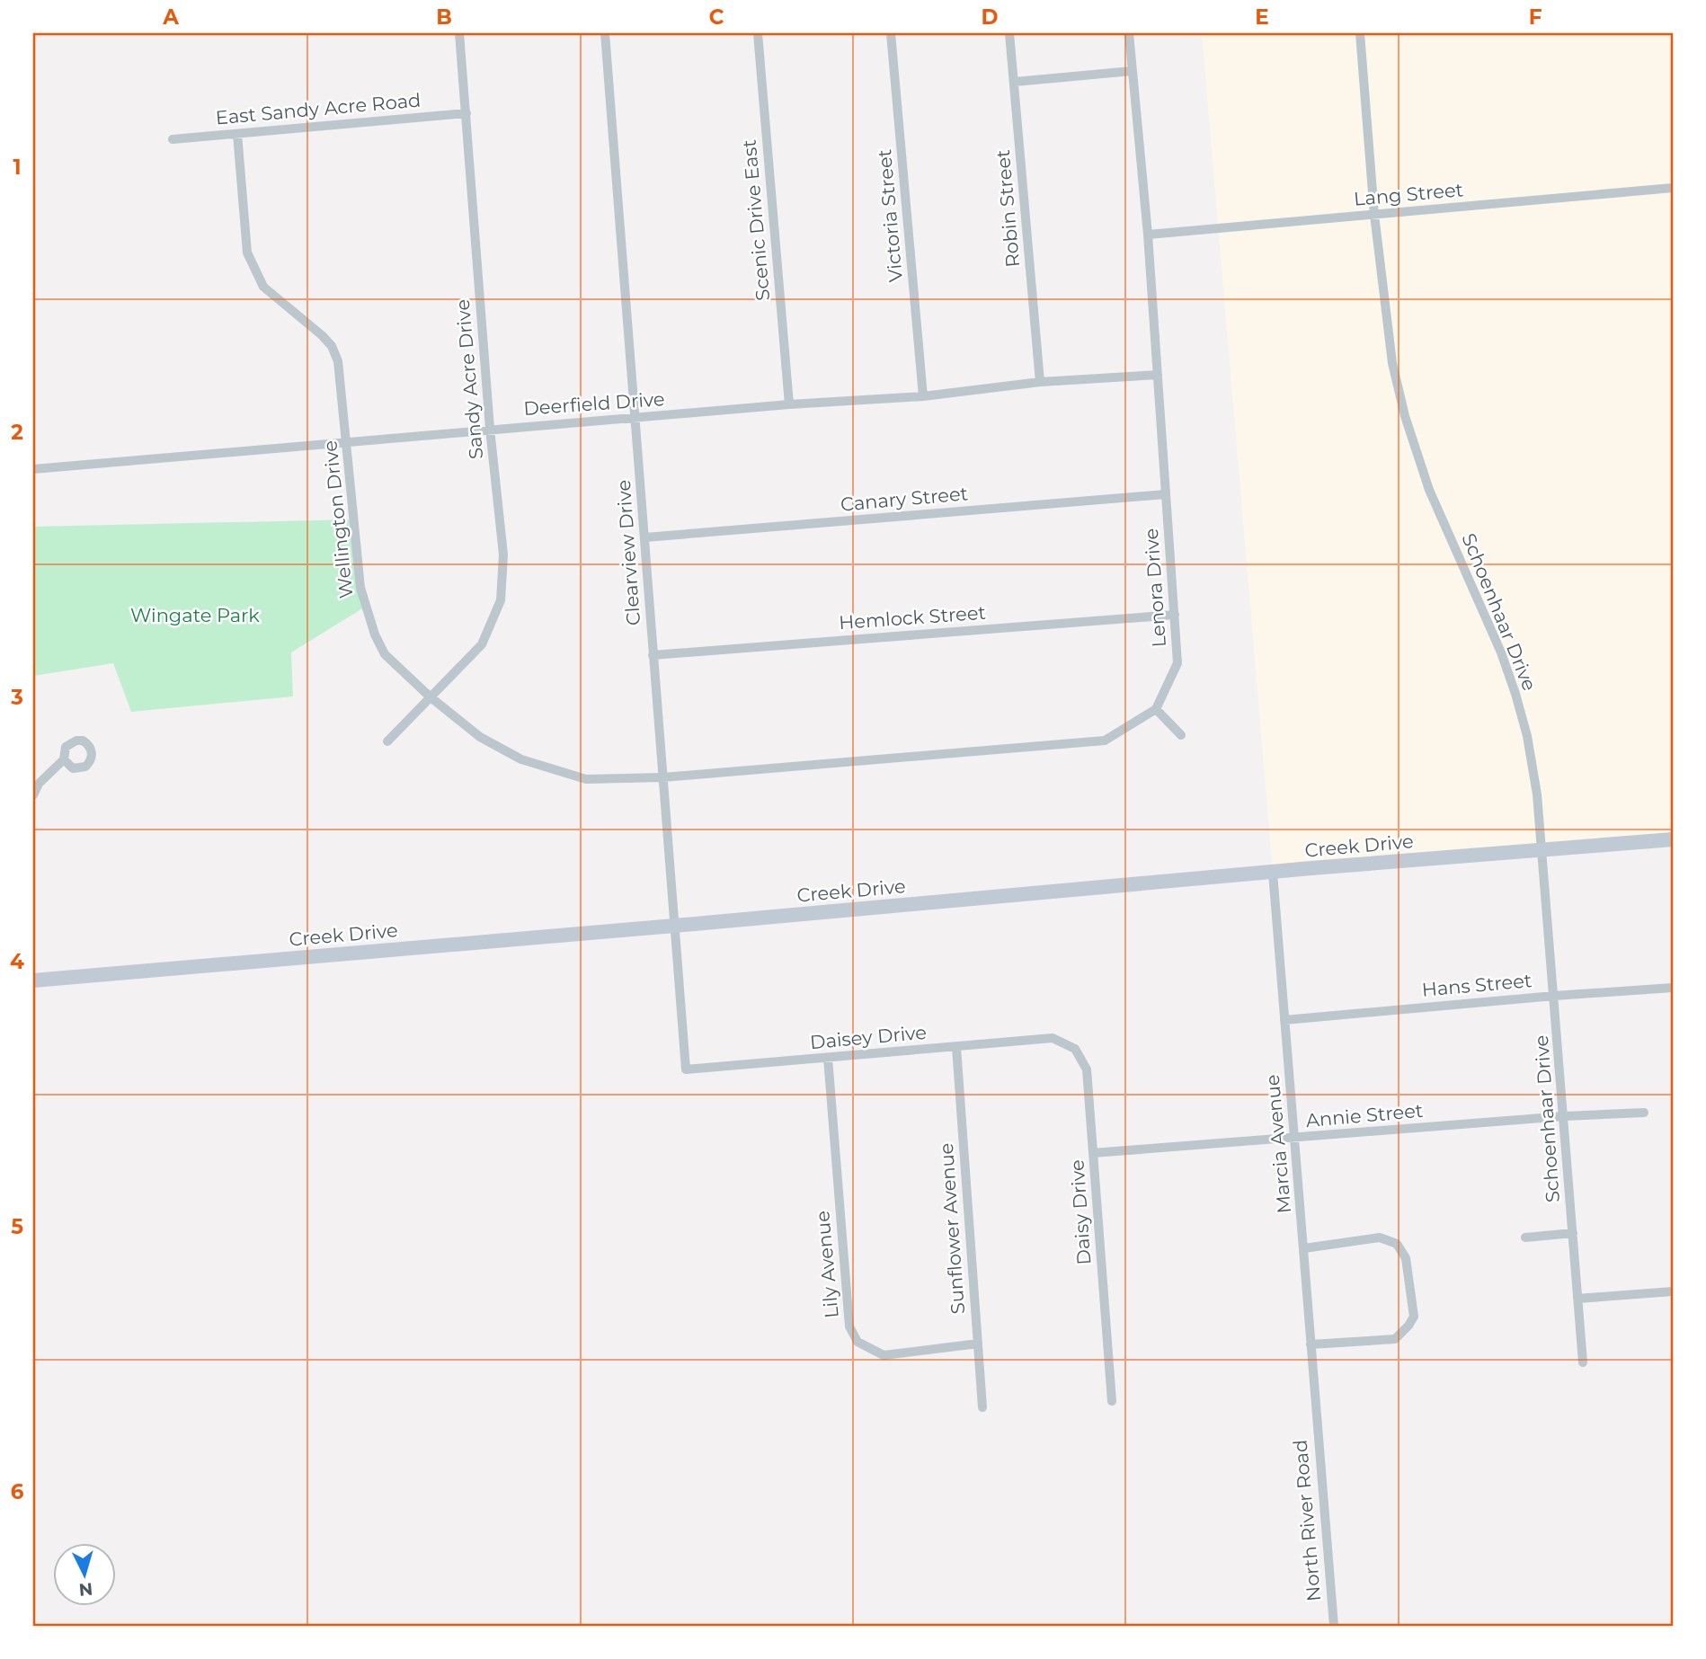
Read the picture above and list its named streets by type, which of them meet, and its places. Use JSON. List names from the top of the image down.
{
  "streets": {
    "street": [
      "East Sandy Acre Road",
      "Lang Street",
      "Robin Street",
      "Victoria Street",
      "Scenic Drive East",
      "Sandy Acre Drive",
      "Deerfield Drive",
      "Canary Street",
      "Wellington Drive",
      "Clearview Drive",
      "Lenora Drive",
      "Schoenhaar Drive",
      "Hemlock Street",
      "Creek Drive",
      "Hans Street",
      "Daisey Drive",
      "Annie Street",
      "Marcia Avenue",
      "Daisy Drive",
      "Sunflower Avenue",
      "Lily Avenue",
      "North River Road"
    ]
  },
  "crossings": [
    ["East Sandy Acre Road", "Sandy Acre Drive"],
    ["East Sandy Acre Road", "Wellington Drive"],
    ["Lang Street", "Lenora Drive"],
    ["Lang Street", "Schoenhaar Drive"],
    ["Robin Street", "Deerfield Drive"],
    ["Victoria Street", "Deerfield Drive"],
    ["Scenic Drive East", "Deerfield Drive"],
    ["Sandy Acre Drive", "Deerfield Drive"],
    ["Sandy Acre Drive", "Wellington Drive"],
    ["Deerfield Drive", "Wellington Drive"],
    ["Deerfield Drive", "Clearview Drive"],
    ["Deerfield Drive", "Lenora Drive"],
    ["Canary Street", "Clearview Drive"],
    ["Canary Street", "Lenora Drive"],
    ["Wellington Drive", "Clearview Drive"],
    ["Clearview Drive", "Hemlock Street"],
    ["Clearview Drive", "Creek Drive"],
    ["Clearview Drive", "Daisey Drive"],
    ["Lenora Drive", "Hemlock Street"],
    ["Schoenhaar Drive", "Creek Drive"],
    ["Schoenhaar Drive", "Hans Street"],
    ["Schoenhaar Drive", "Annie Street"],
    ["Creek Drive", "Marcia Avenue"],
    ["Hans Street", "Marcia Avenue"],
    ["Daisey Drive", "Daisy Drive"],
    ["Daisey Drive", "Sunflower Avenue"],
    ["Daisey Drive", "Lily Avenue"],
    ["Annie Street", "Marcia Avenue"],
    ["Annie Street", "Daisy Drive"],
    ["Marcia Avenue", "North River Road"],
    ["Sunflower Avenue", "Lily Avenue"]
  ],
  "parks": ["Wingate Park"],
  "north": "bottom",
  "grid": {
    "columns": [
      "A",
      "B",
      "C",
      "D",
      "E",
      "F"
    ],
    "rows": [
      "1",
      "2",
      "3",
      "4",
      "5",
      "6"
    ]
  }
}
